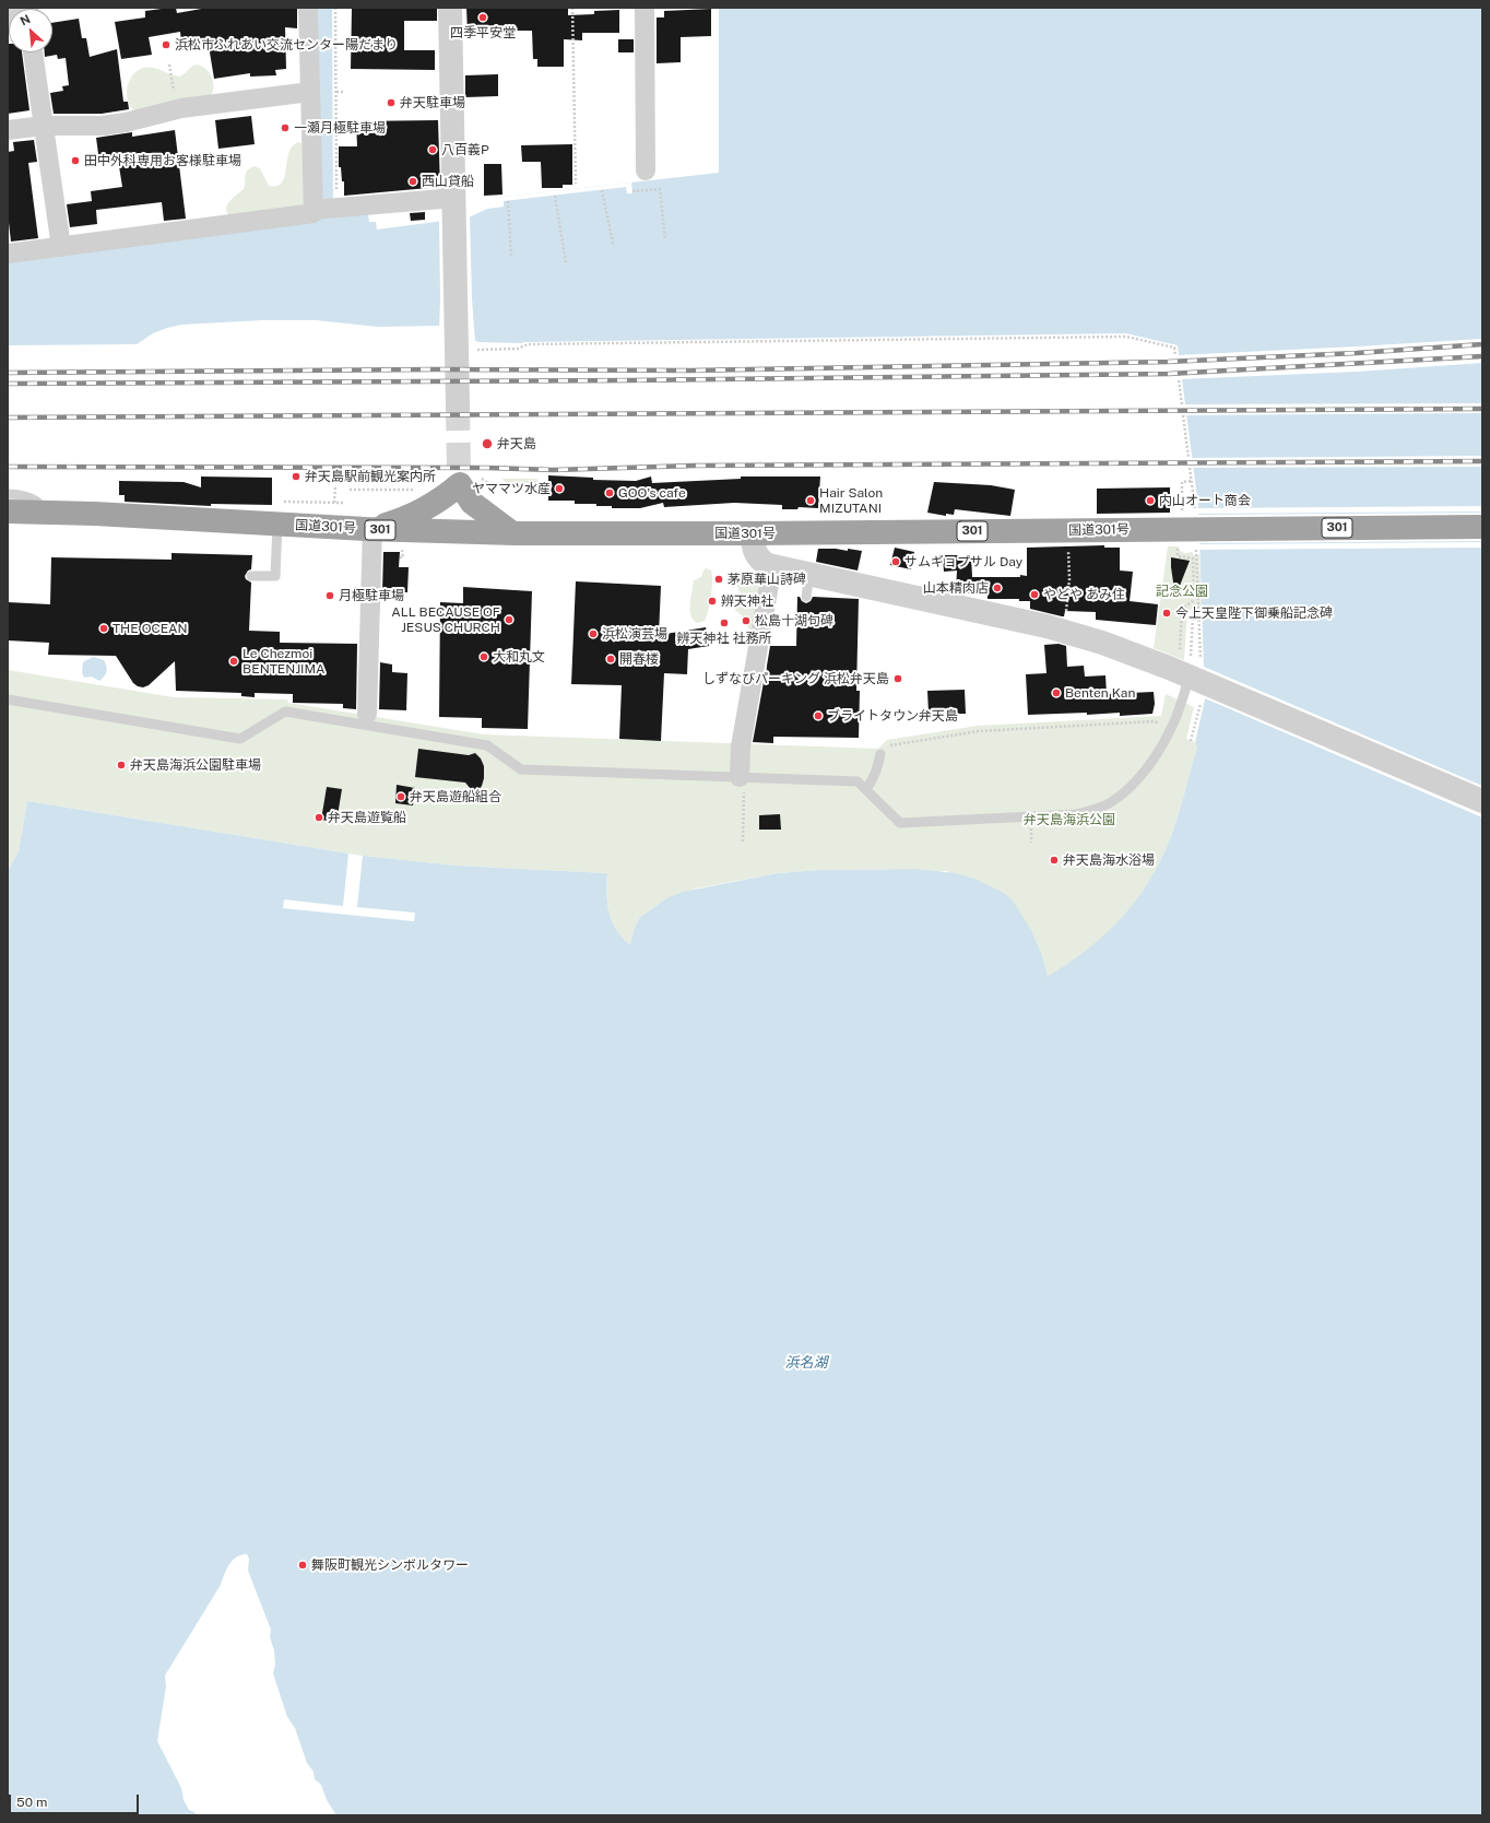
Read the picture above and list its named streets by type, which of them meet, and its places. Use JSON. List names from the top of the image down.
{
  "streets": {
    "highway": ["国道301号", "301"]
  },
  "water": ["浜名湖"],
  "parks": ["記念公園", "弁天島海浜公園"],
  "places": [
    "四季平安堂",
    "浜松市ふれあい交流センター陽だまり",
    "弁天駐車場",
    "一瀬月極駐車場",
    "八百義P",
    "田中外科専用お客様駐車場",
    "西山貸船",
    "弁天島",
    "弁天島駅前観光案内所",
    "ヤママツ水産",
    "GOO's cafe",
    "Hair Salon MIZUTANI",
    "内山オート商会",
    "サムギョプサル Day",
    "茅原華山詩碑",
    "山本精肉店",
    "やどや あみ住",
    "月極駐車場",
    "辨天神社",
    "今上天皇陛下御乗船記念碑",
    "ALL BECAUSE OF JESUS CHURCH",
    "松島十湖句碑",
    "辨天神社 社務所",
    "THE OCEAN",
    "浜松演芸場",
    "大和丸文",
    "開春楼",
    "Le Chezmoi BENTENJIMA",
    "しずなびパーキング 浜松弁天島",
    "Benten Kan",
    "ブライトタウン弁天島",
    "弁天島海浜公園駐車場",
    "弁天島遊船組合",
    "弁天島遊覧船",
    "弁天島海水浴場",
    "舞阪町観光シンボルタワー"
  ],
  "scale_bar": "50 m",
  "north": "top left"
}
